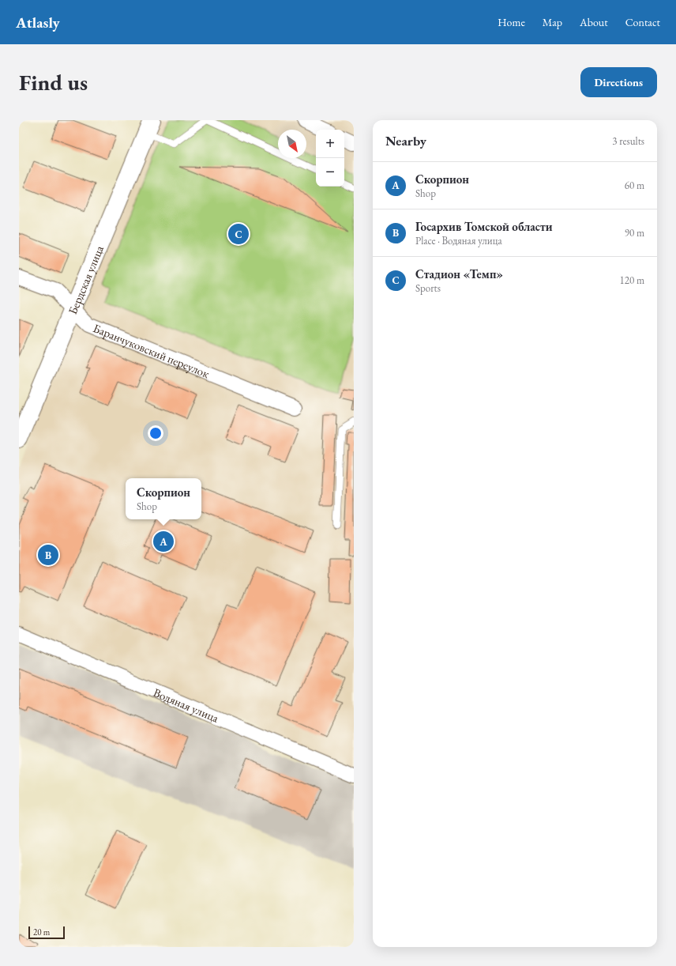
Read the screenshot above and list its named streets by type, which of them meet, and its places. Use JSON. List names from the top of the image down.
{
  "streets": {
    "street": ["Бердская улица", "Баранчуковский переулок", "Водяная улица"]
  },
  "crossings": [
    ["Бердская улица", "Баранчуковский переулок"]
  ],
  "scale_bar": "20 m",
  "north": "bottom right",
  "page": {
    "header": "Atlasly",
    "nav": [
      "Home",
      "Map",
      "About",
      "Contact"
    ],
    "buttons": "Directions",
    "title": "Find us",
    "heading": ["Nearby", "3 results"],
    "map_buttons": ["+", "−"],
    "list": [
      {
        "mark": "A",
        "name": "Скорпион",
        "note": "Shop",
        "value": "60 m"
      },
      {
        "mark": "B",
        "name": "Госархив Томской области",
        "note": "Place · Водяная улица",
        "value": "90 m"
      },
      {
        "mark": "C",
        "name": "Стадион «Темп»",
        "note": "Sports",
        "value": "120 m"
      }
    ],
    "pins": ["C", "A", "B"],
    "popup": ["Скорпион", "Shop"],
    "scale": "20 m"
  }
}
